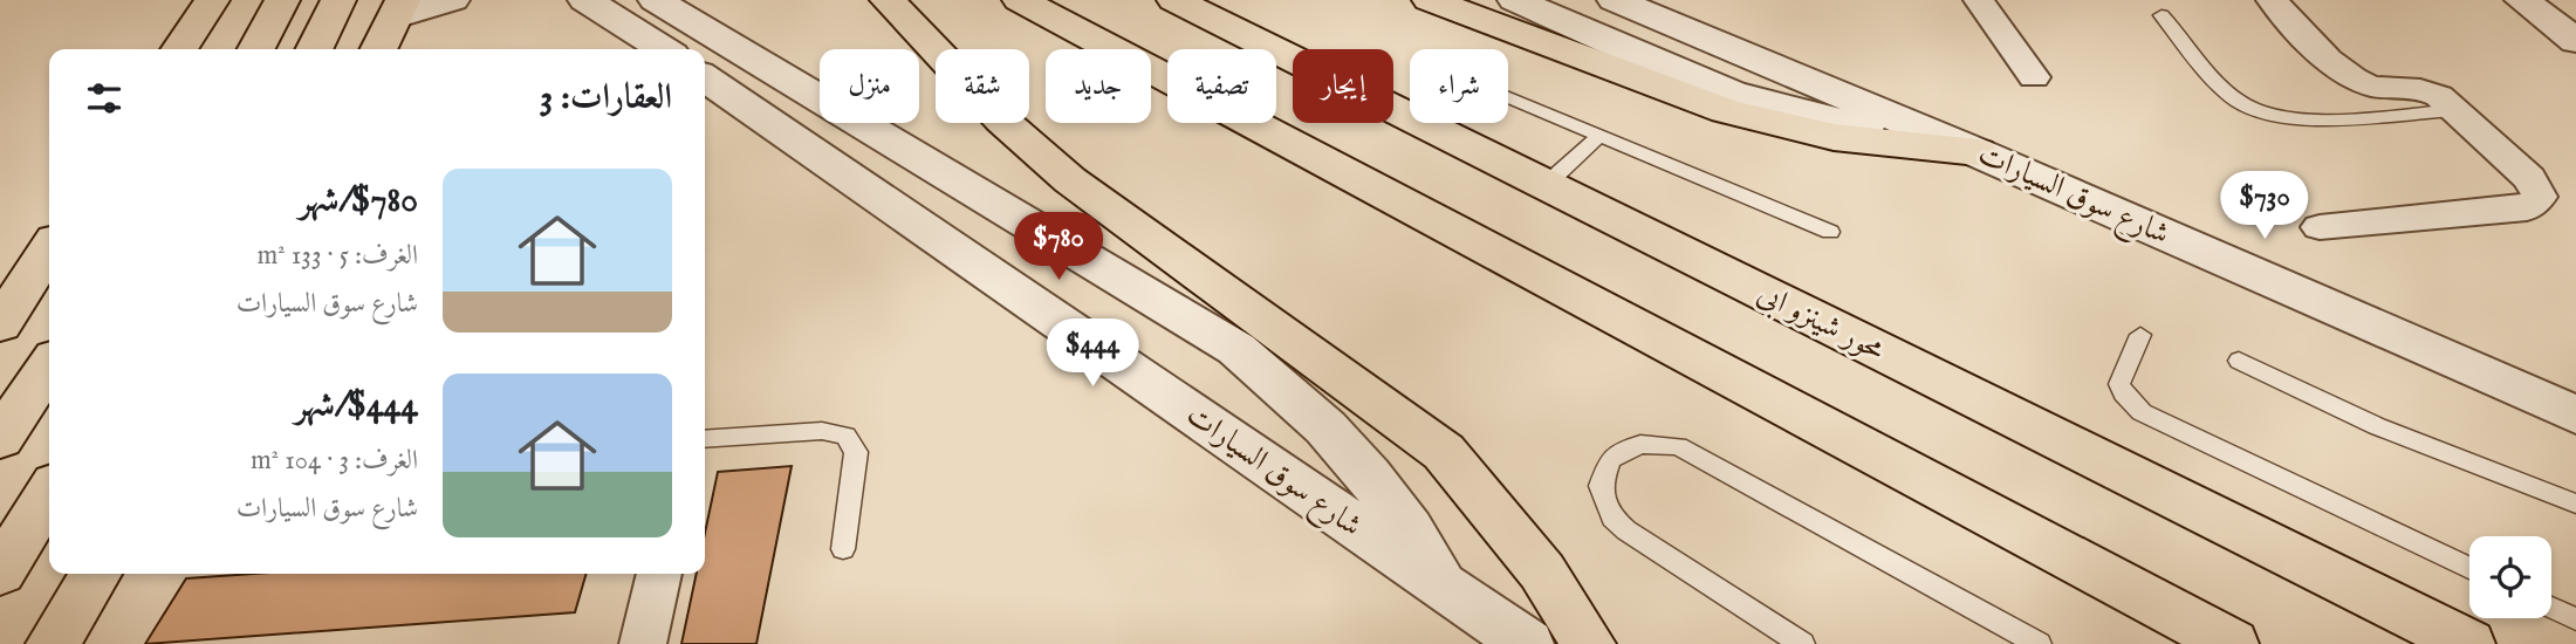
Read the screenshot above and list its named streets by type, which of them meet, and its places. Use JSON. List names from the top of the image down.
{
  "streets": {
    "main road": ["محور شينزو ابى"],
    "street": ["شارع سوق السيارات"]
  },
  "page": {
    "chip": [
      "شراء",
      "إيجار",
      "تصفية",
      "جديد",
      "شقة",
      "منزل"
    ],
    "heading": "العقارات: 3",
    "list": [
      {
        "name": "$780/شهر",
        "note": "الغرف: 5 · 133 m² · شارع سوق السيارات"
      },
      {
        "name": "$444/شهر",
        "note": "الغرف: 3 · 104 m² · شارع سوق السيارات"
      }
    ],
    "price": ["$730", "$780", "$444"]
  }
}
